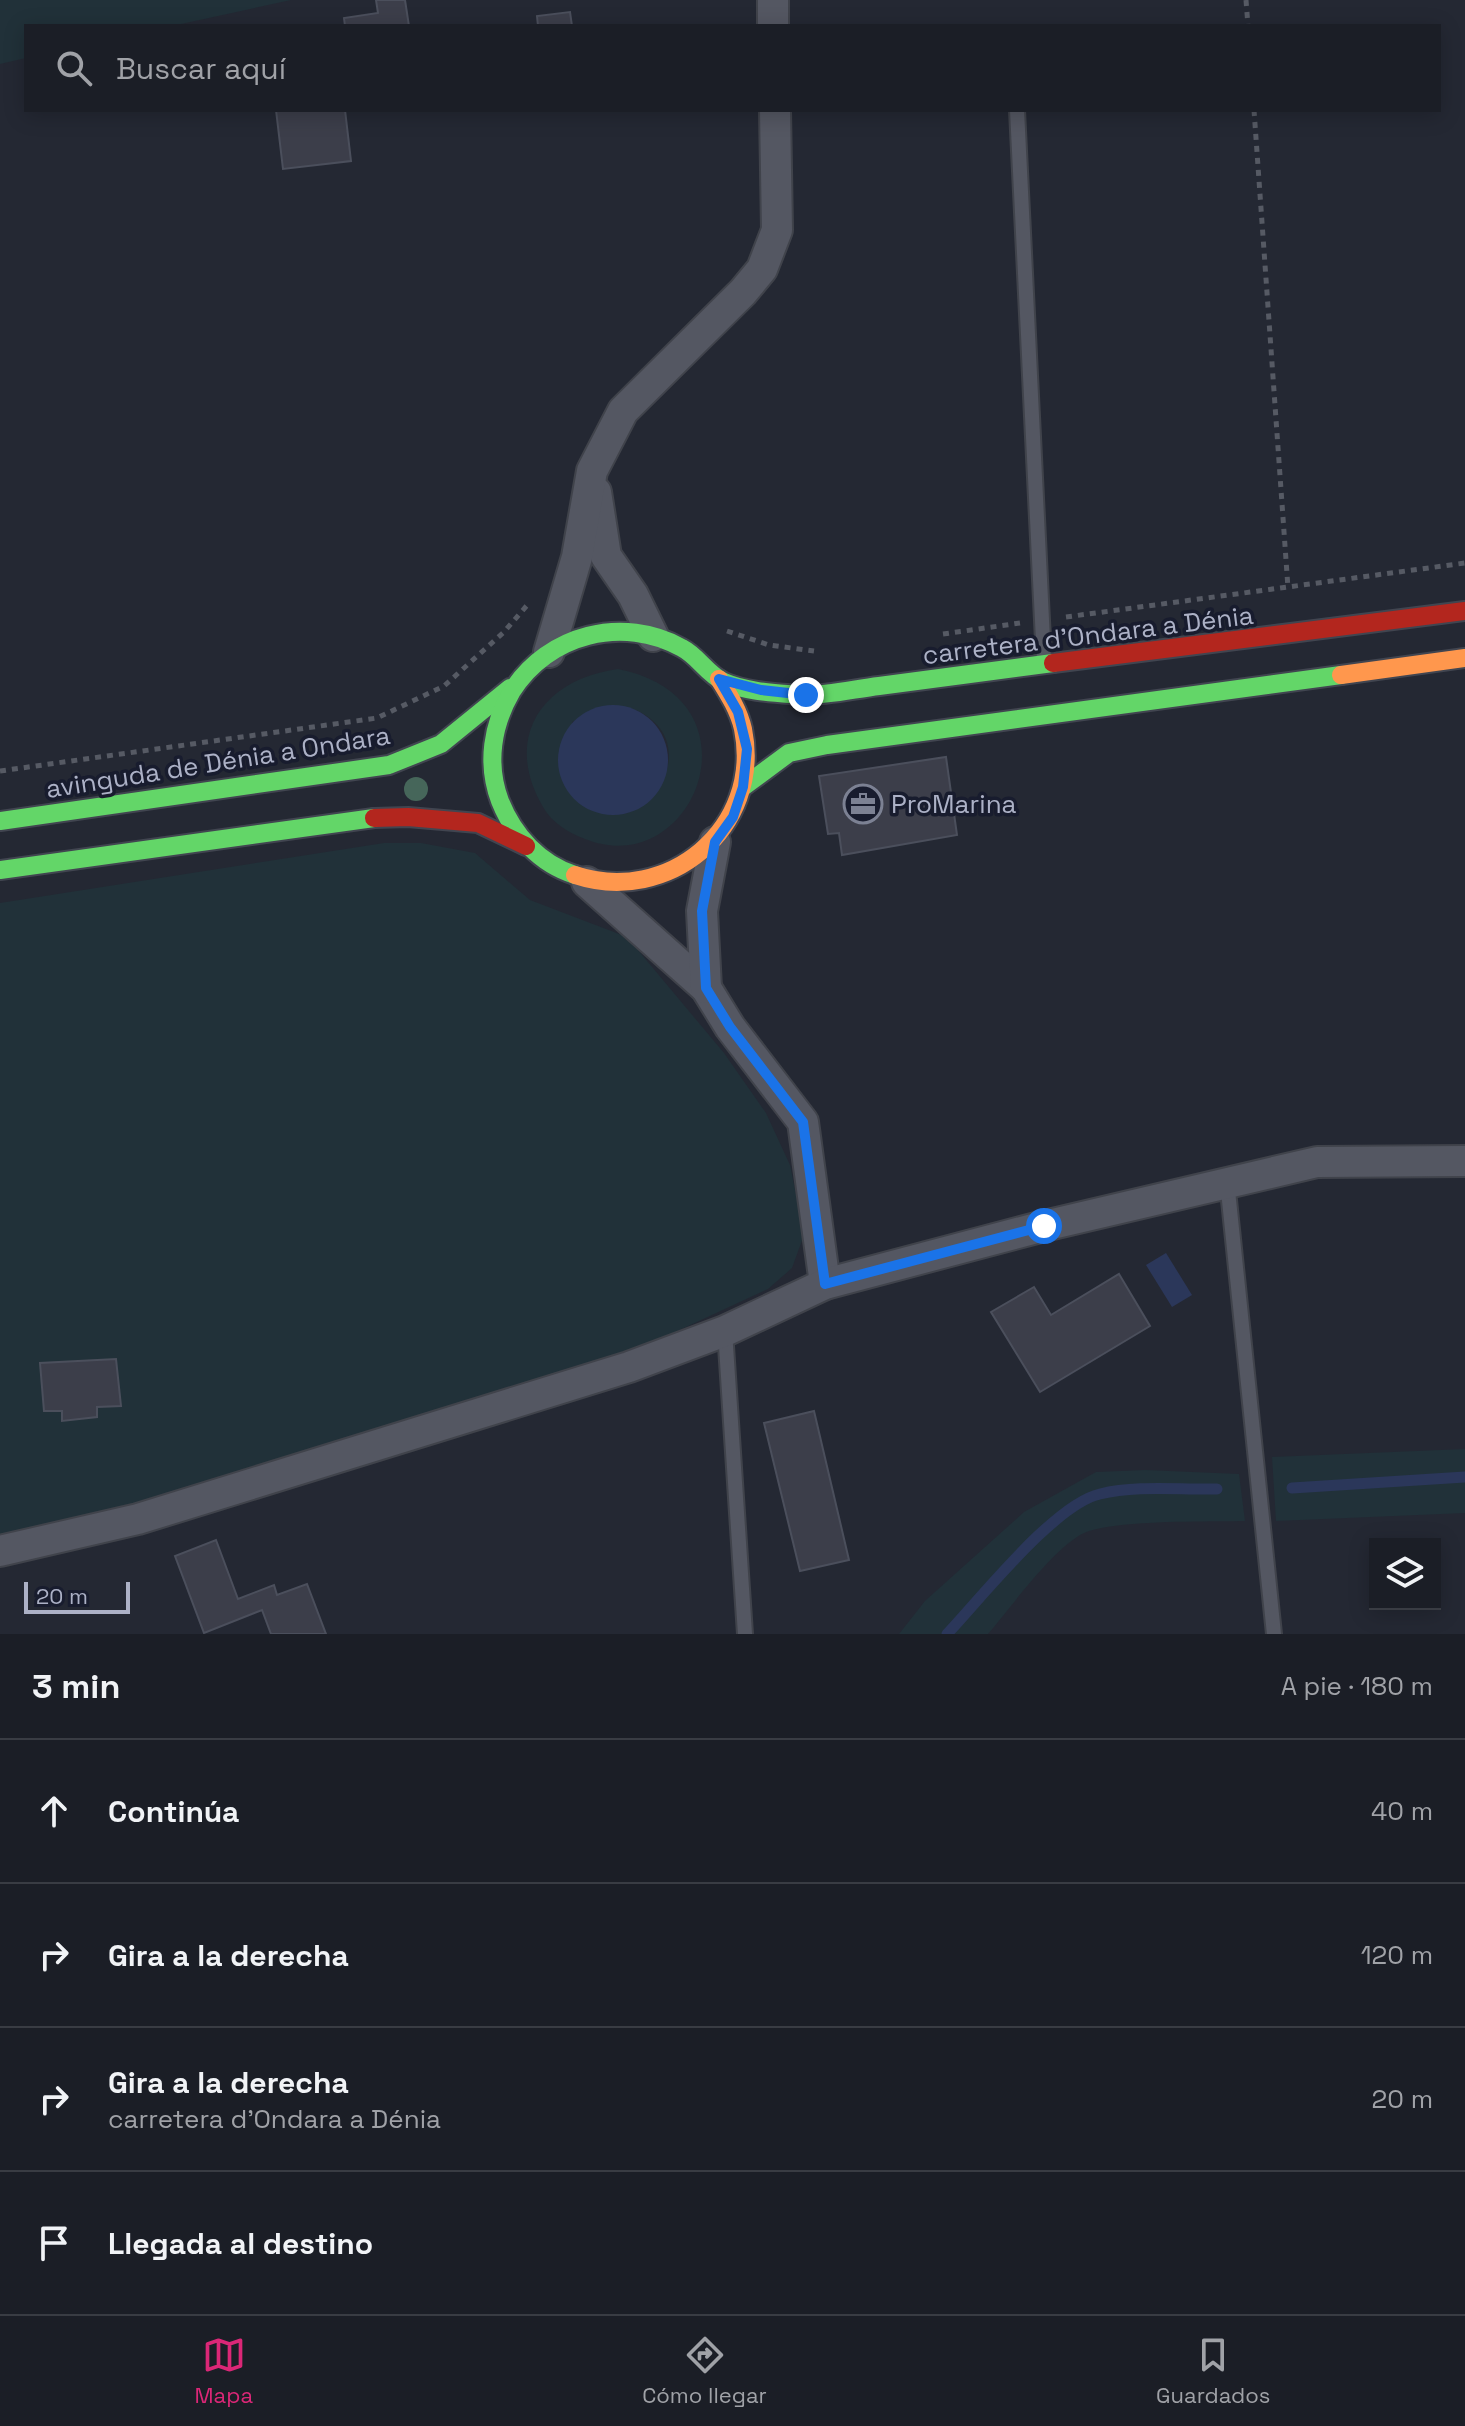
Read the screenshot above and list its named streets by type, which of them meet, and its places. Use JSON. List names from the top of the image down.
{
  "streets": {
    "main road": ["carretera d'Ondara a Dénia", "avinguda de Dénia a Ondara"]
  },
  "crossings": [
    ["carretera d'Ondara a Dénia", "avinguda de Dénia a Ondara"]
  ],
  "places": {
    "office": ["ProMarina"]
  },
  "scale_bar": "20 m",
  "page": {
    "search": "Buscar aquí",
    "scale": "20 m",
    "heading": ["3 min", "A pie · 180 m"],
    "list": [
      ["Continúa", "40 m"],
      ["Gira a la derecha", "120 m"],
      ["Gira a la derecha", "carretera d'Ondara a Dénia", "20 m"],
      "Llegada al destino"
    ],
    "nav": ["Mapa", "Cómo llegar", "Guardados"]
  }
}
